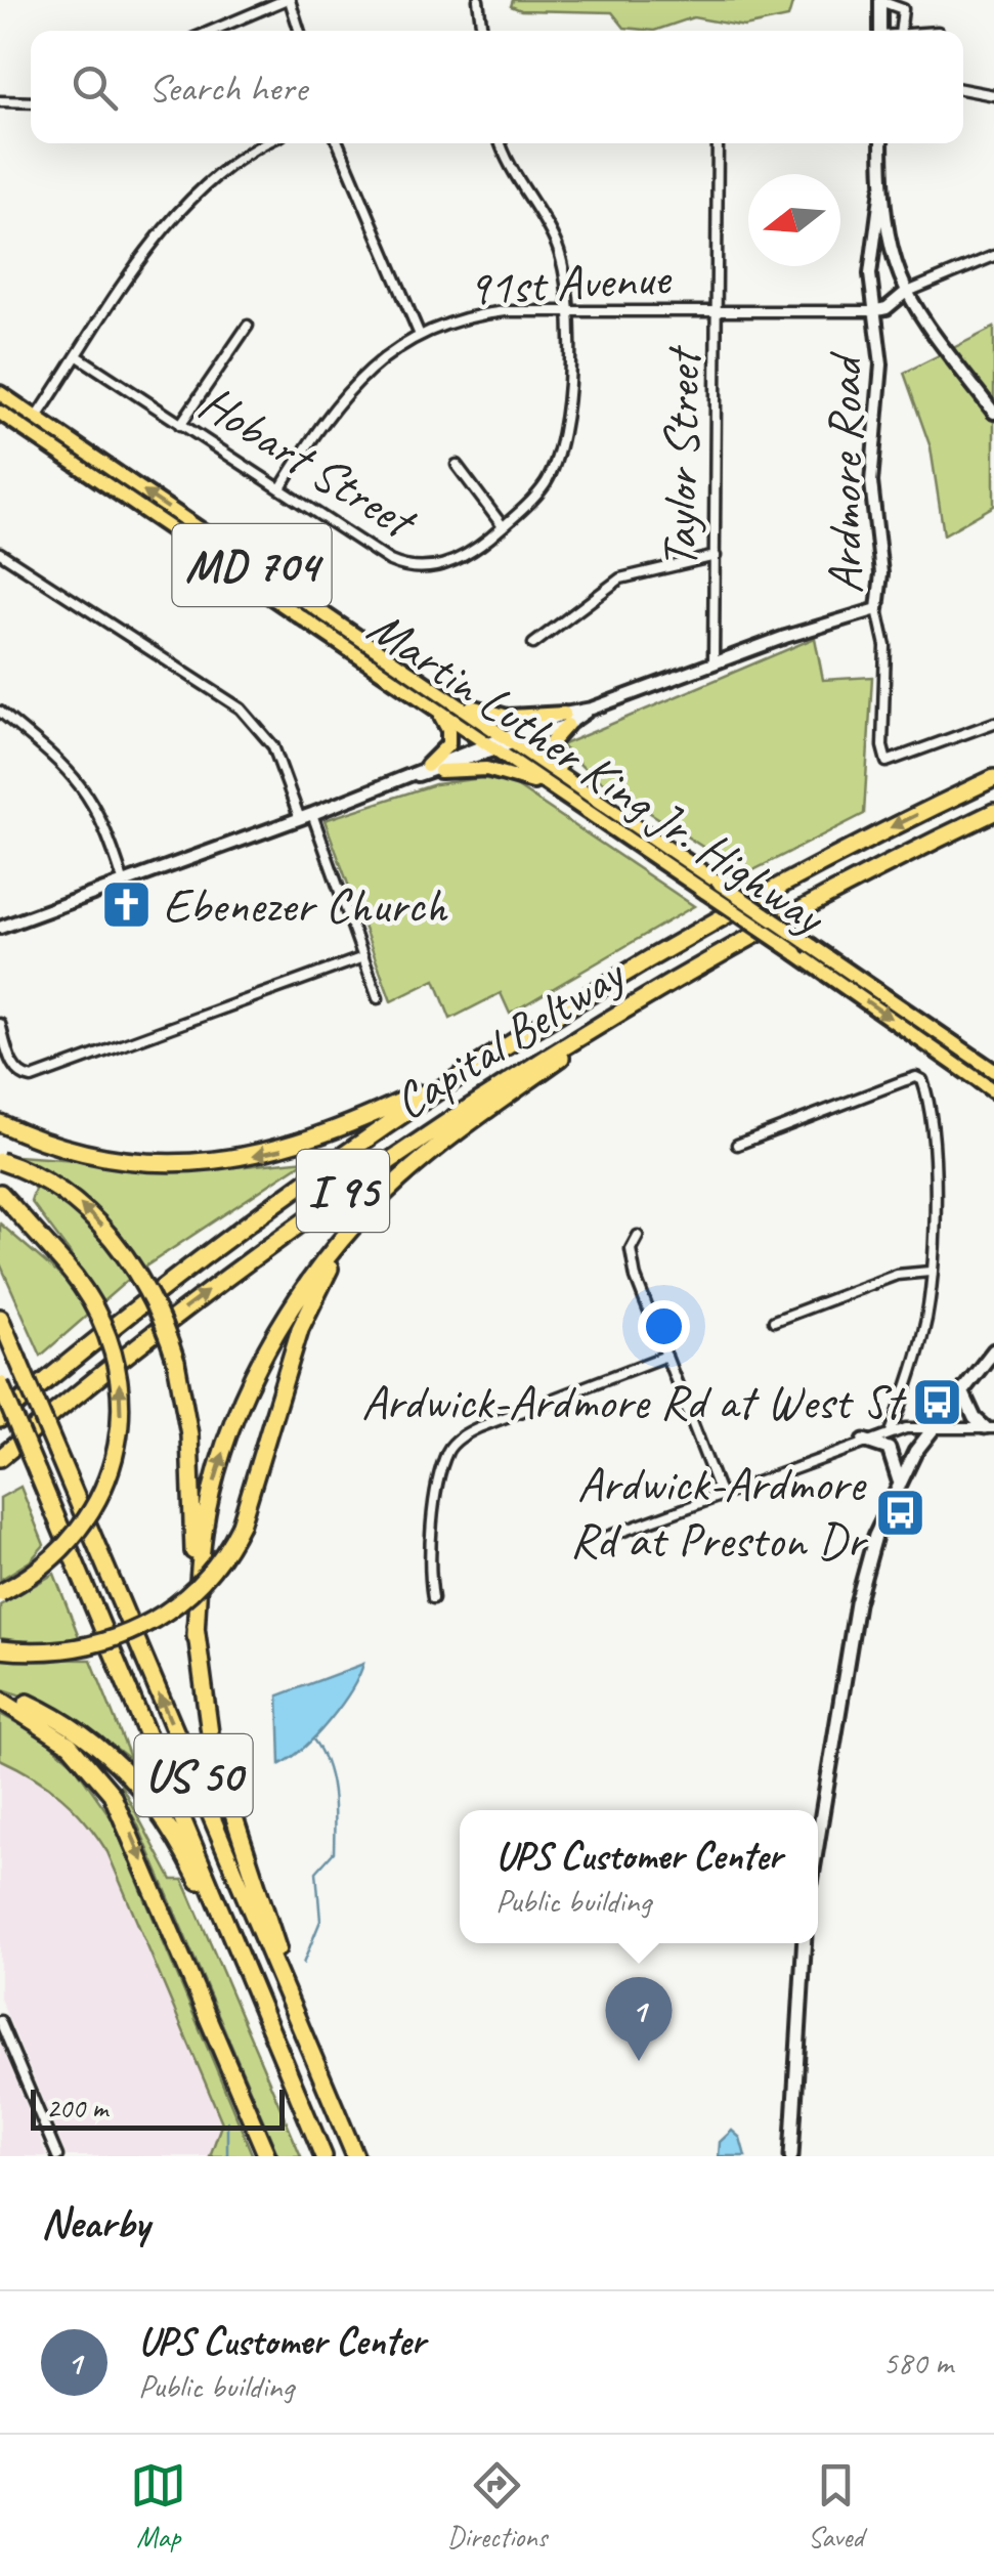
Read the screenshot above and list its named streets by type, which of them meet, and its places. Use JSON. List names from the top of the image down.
{
  "streets": {
    "highway": ["Capital Beltway", "I 95", "US 50"],
    "main road": ["MD 704", "Martin Luther King Jr. Highway"],
    "street": [
      "91st Avenue",
      "Taylor Street",
      "Hobart Street",
      "Ardmore Road"
    ]
  },
  "crossings": [
    ["91st Avenue", "Taylor Street"],
    ["91st Avenue", "Hobart Street"],
    ["91st Avenue", "Ardmore Road"]
  ],
  "places": {
    "church": ["Ebenezer Church"],
    "bus stop": ["Ardwick-Ardmore Rd at West St", "Ardwick-Ardmore Rd at Preston Dr"]
  },
  "scale_bar": "200 m",
  "north": "left",
  "page": {
    "search": "Search here",
    "popup": ["UPS Customer Center", "Public building"],
    "pins": "1",
    "scale": "200 m",
    "heading": "Nearby",
    "list": [
      {
        "mark": "1",
        "name": "UPS Customer Center",
        "note": "Public building",
        "value": "580 m"
      }
    ],
    "nav": ["Map", "Directions", "Saved"]
  }
}
